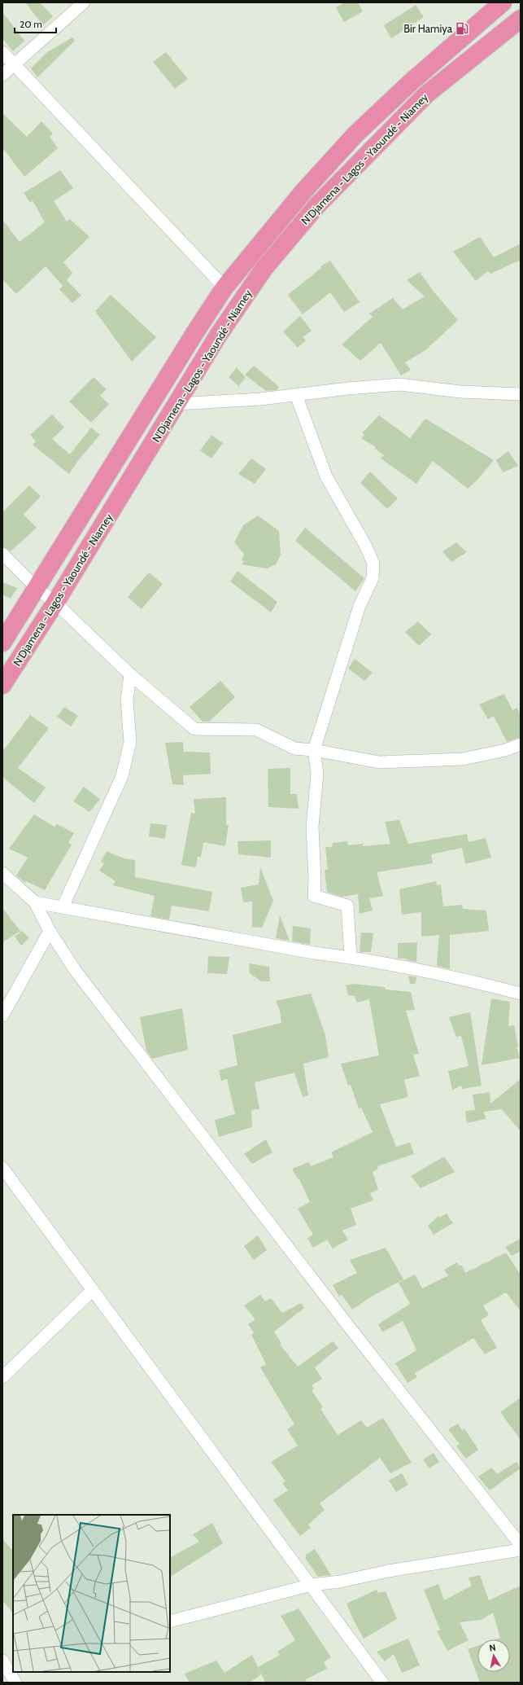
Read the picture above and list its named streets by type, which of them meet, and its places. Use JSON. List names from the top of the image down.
{
  "streets": {
    "highway": ["N'Djamena - Lagos - Yaoundé - Niamey"]
  },
  "places": {
    "fuel station": ["Bir Hamiya"]
  },
  "scale_bar": "20 m",
  "north": "top"
}
